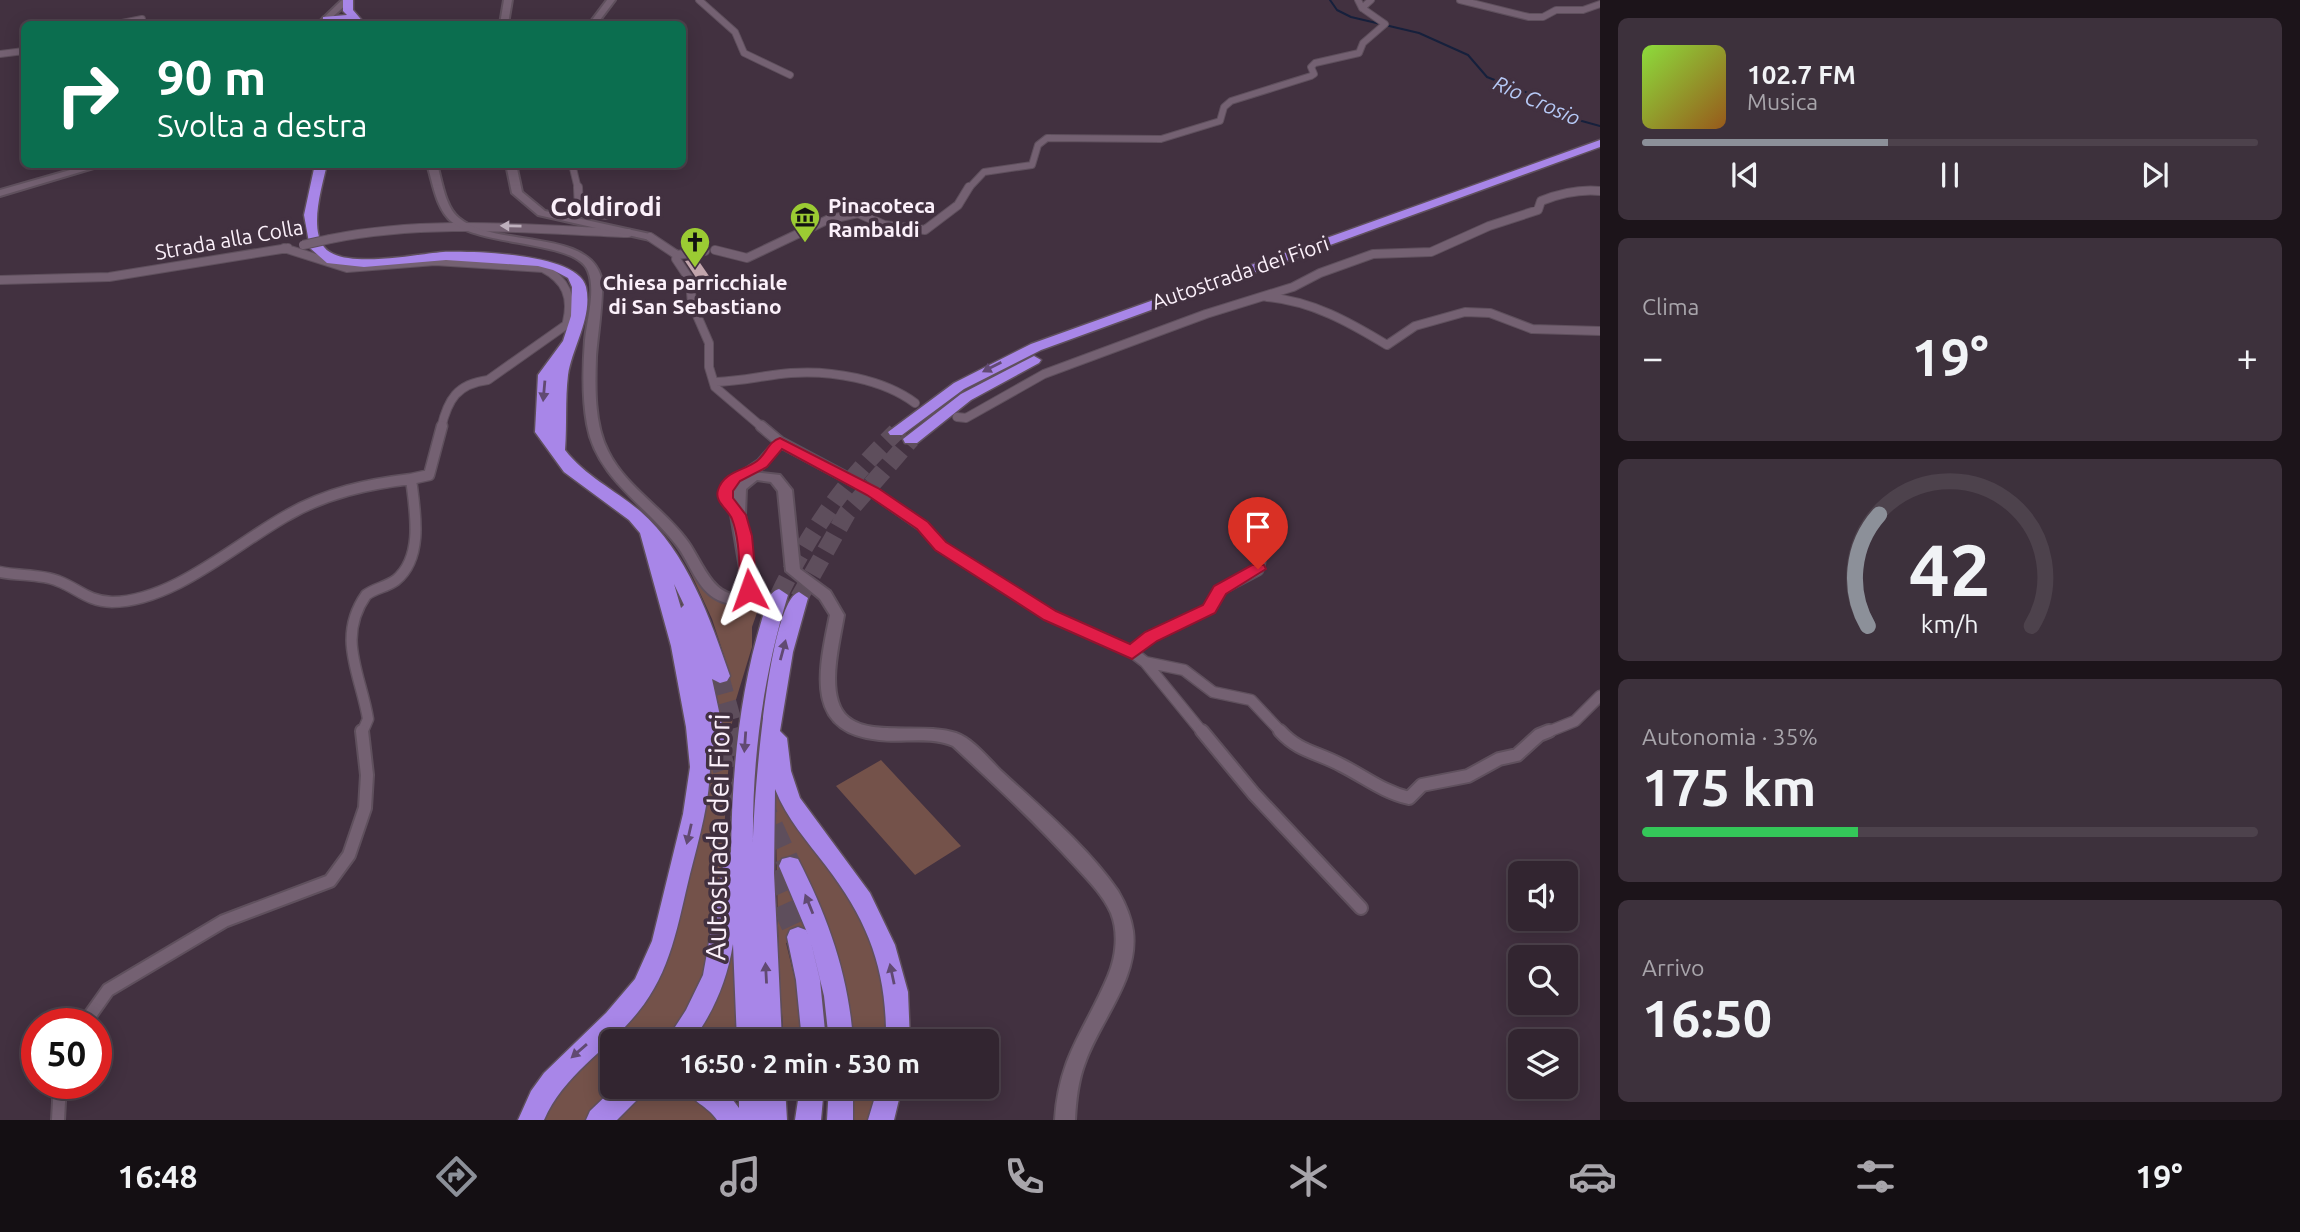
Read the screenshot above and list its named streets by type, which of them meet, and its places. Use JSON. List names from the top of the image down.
{
  "streets": {
    "highway": ["Autostrada dei Fiori"],
    "street": ["Strada alla Colla"]
  },
  "districts": ["Coldirodi"],
  "water": ["Rio Crosio"],
  "places": {
    "museum": ["Pinacoteca Rambaldi"],
    "church": ["Chiesa parricchiale di San Sebastiano"]
  },
  "page": {
    "turn": ["90 m", "Svolta a destra"],
    "song": ["102.7 FM", "Musica"],
    "tile": [
      "Clima",
      ["Autonomia · 35%", "175 km"],
      ["Arrivo", "16:50"]
    ],
    "heat": ["−", "19°", "+"],
    "limit": "50",
    "trip": "16:50 · 2 min · 530 m",
    "tabs": ["16:48", "19°"],
    "gauge": ["42", "km/h"]
  }
}
